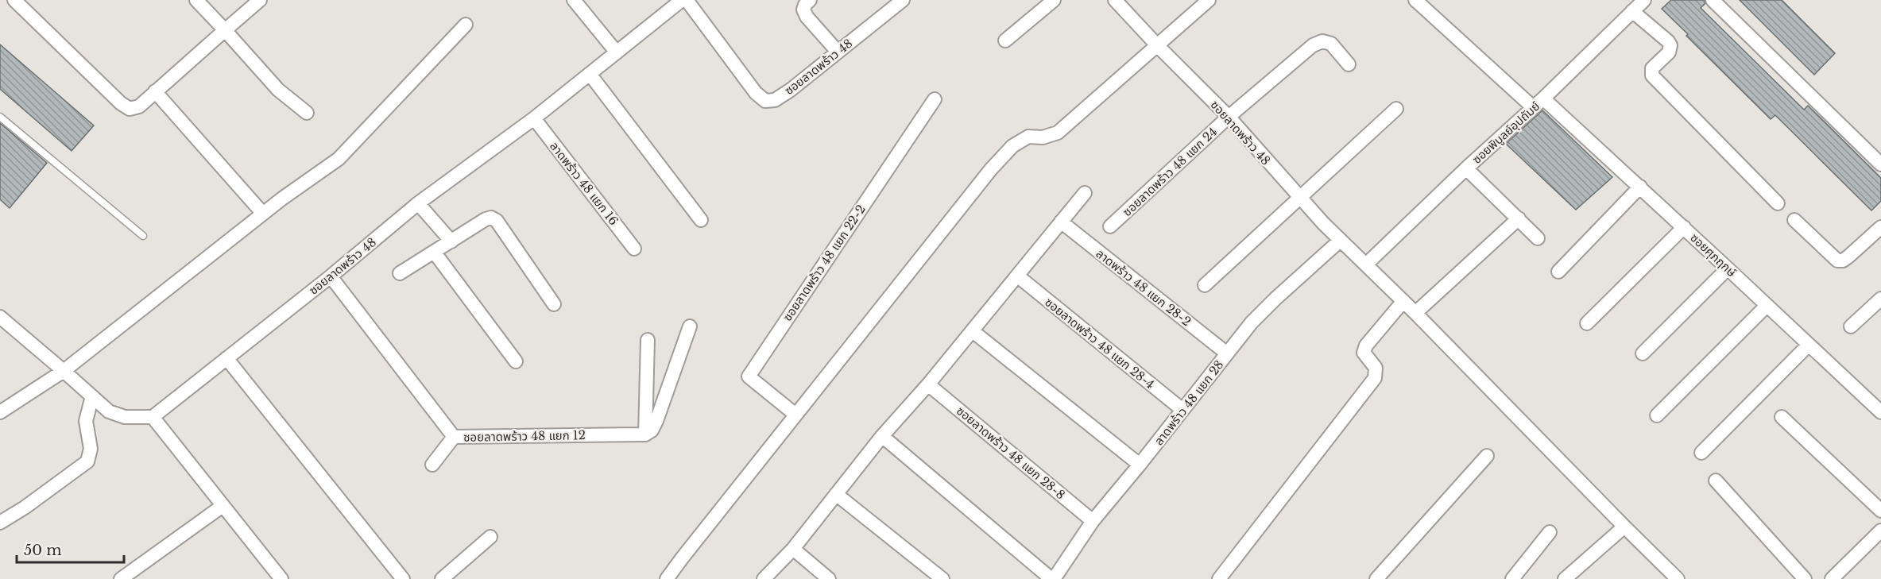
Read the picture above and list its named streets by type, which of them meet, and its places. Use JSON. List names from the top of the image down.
{
  "streets": {
    "street": [
      "ซอยลาดพร้าว 48",
      "ซอยพิบูลย์อุปถัมย์",
      "ซอยลาดพร้าว 48 แยก 24",
      "ลาดพร้าว 48 แยก 16",
      "ซอยศุภฤกษ์",
      "ซอยลาดพร้าว 48 แยก 22-2",
      "ลาดพร้าว 48 แยก 28-2",
      "ซอยลาดพร้าว 48 แยก 28-4",
      "ลาดพร้าว 48 แยก 28",
      "ซอยลาดพร้าว 48 แยก 12",
      "ซอยลาดพร้าว 48 แยก 28-8"
    ]
  },
  "crossings": [
    ["ซอยลาดพร้าว 48", "ซอยพิบูลย์อุปถัมย์"],
    ["ซอยลาดพร้าว 48", "ซอยลาดพร้าว 48 แยก 24"],
    ["ซอยลาดพร้าว 48", "ลาดพร้าว 48 แยก 16"],
    ["ซอยลาดพร้าว 48", "ลาดพร้าว 48 แยก 28"],
    ["ซอยลาดพร้าว 48", "ซอยลาดพร้าว 48 แยก 12"],
    ["ซอยพิบูลย์อุปถัมย์", "ซอยศุภฤกษ์"],
    ["ลาดพร้าว 48 แยก 28-2", "ลาดพร้าว 48 แยก 28"],
    ["ซอยลาดพร้าว 48 แยก 28-4", "ลาดพร้าว 48 แยก 28"],
    ["ลาดพร้าว 48 แยก 28", "ซอยลาดพร้าว 48 แยก 28-8"]
  ],
  "scale_bar": "50 m"
}
